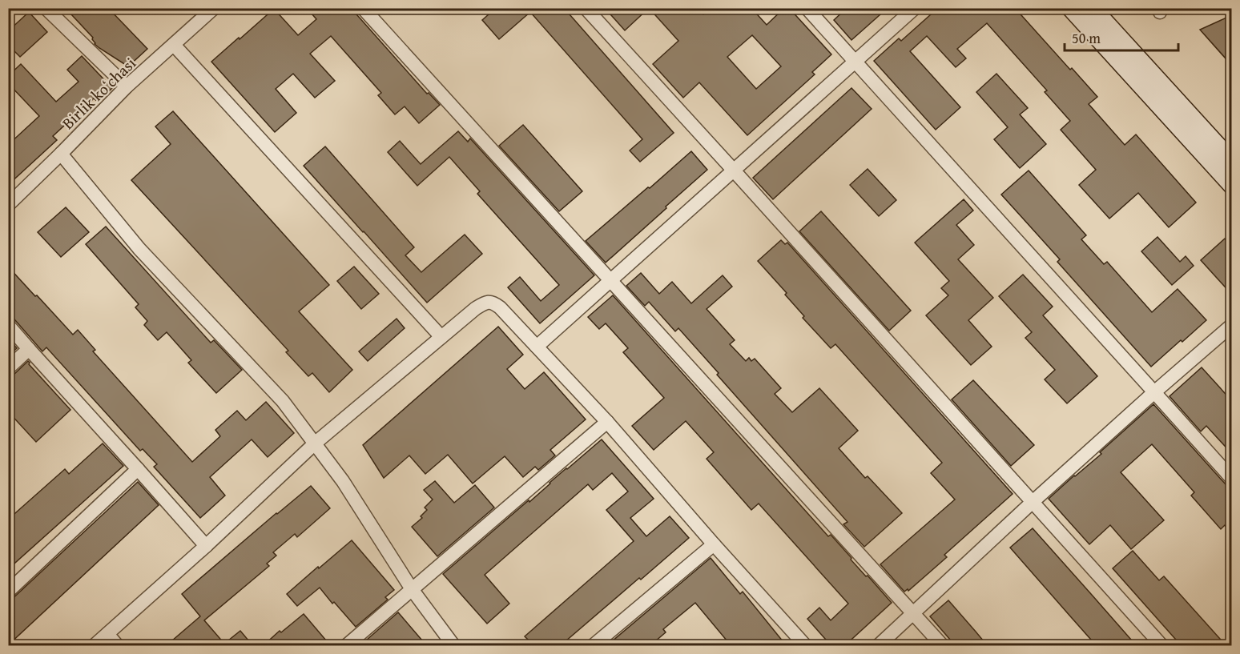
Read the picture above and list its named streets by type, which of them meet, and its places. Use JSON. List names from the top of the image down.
{
  "streets": {
    "street": ["Birlik koʻchasi"]
  },
  "scale_bar": "50 m"
}
